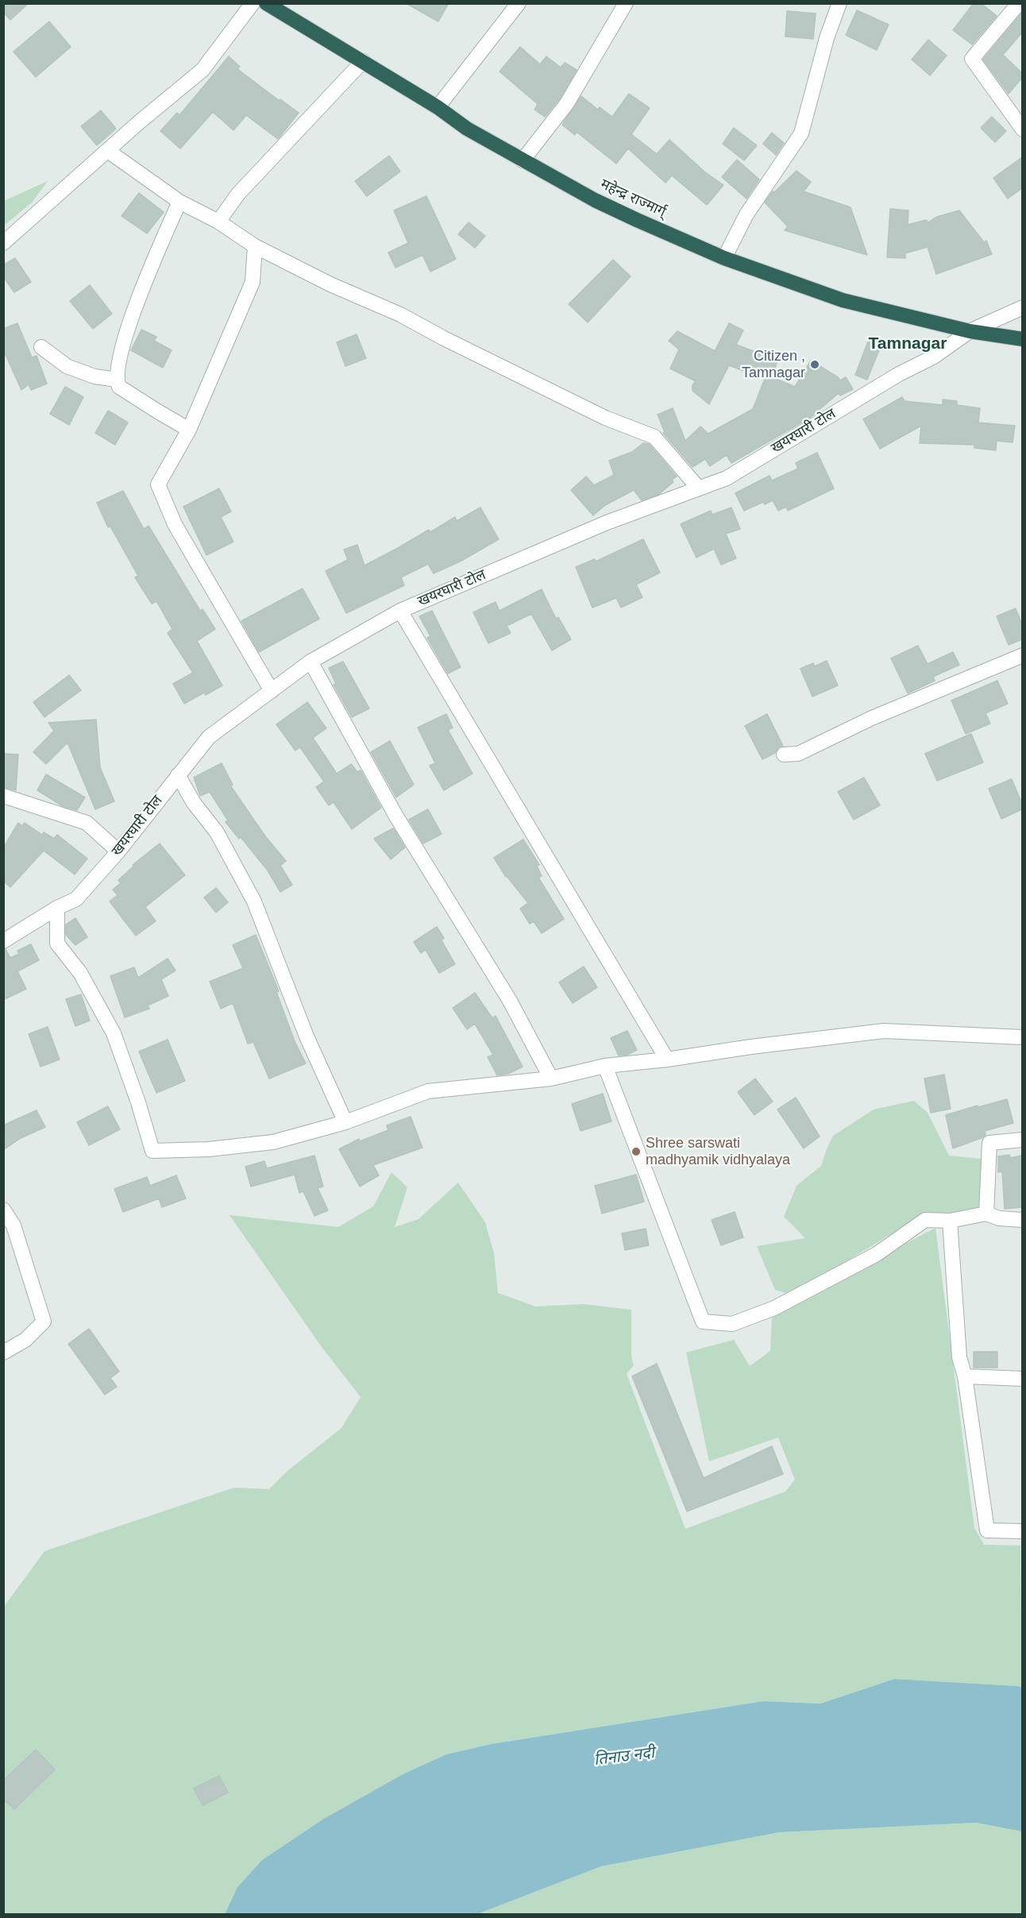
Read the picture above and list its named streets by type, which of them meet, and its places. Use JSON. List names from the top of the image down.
{
  "streets": {
    "highway": ["महेन्द्र राज्मार्ग्"],
    "street": ["खयरघारी टोल"]
  },
  "crossings": [
    ["महेन्द्र राज्मार्ग्", "खयरघारी टोल"]
  ],
  "districts": ["Tamnagar"],
  "water": ["तिनाउ नदी"],
  "places": ["Citizen , Tamnagar", "Shree sarswati madhyamik vidhyalaya"]
}
